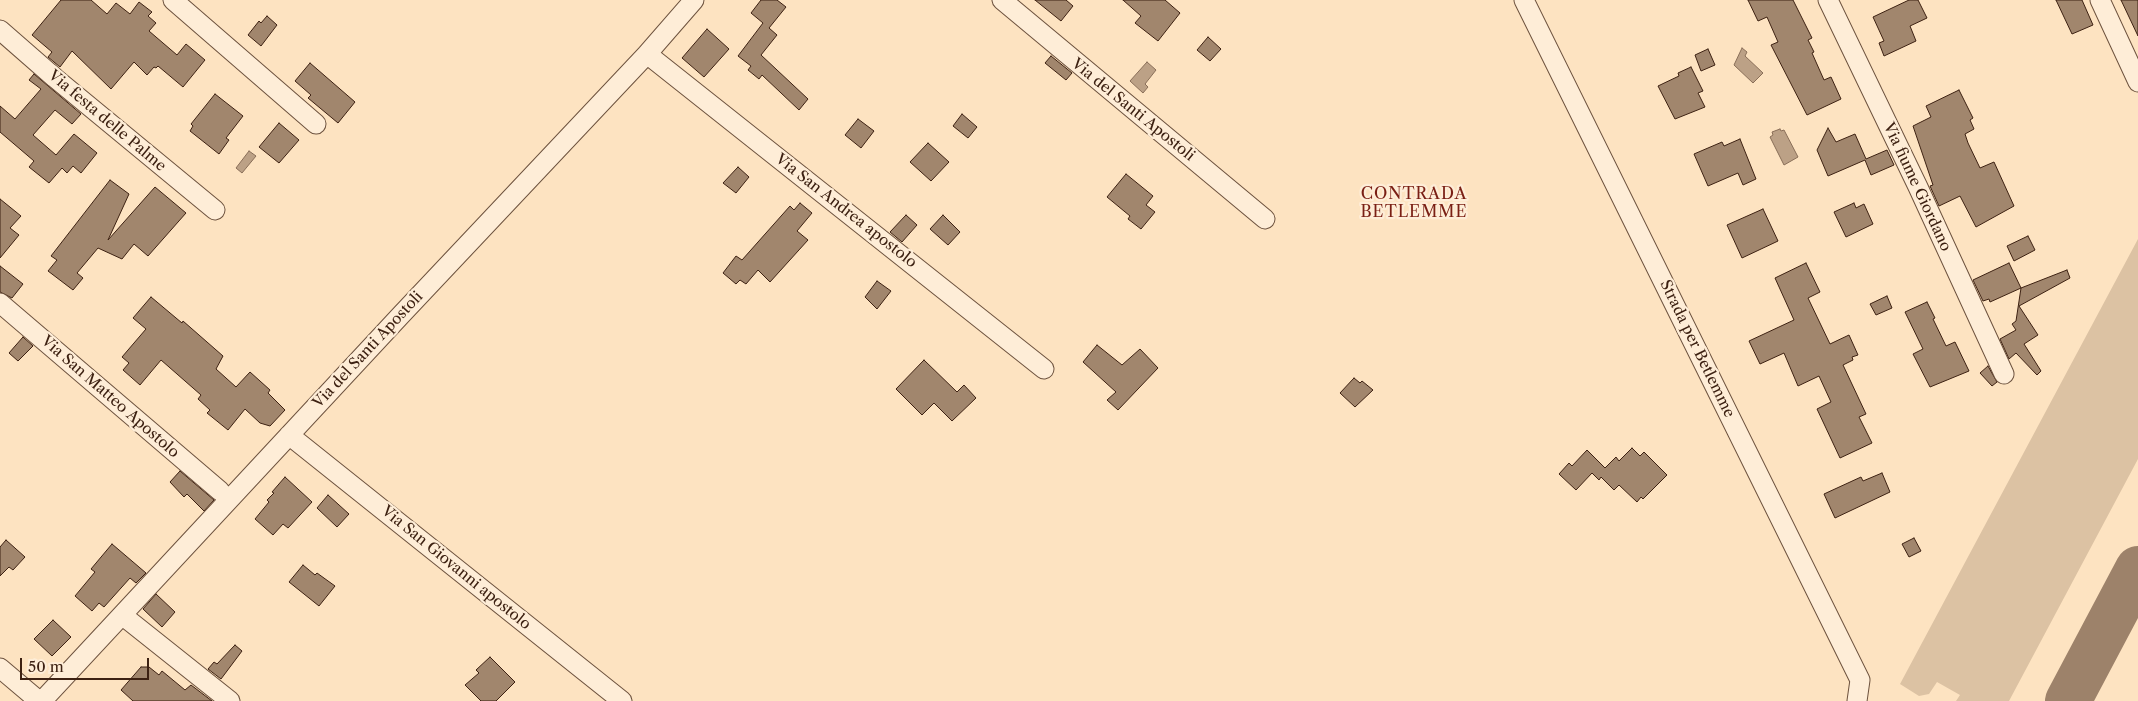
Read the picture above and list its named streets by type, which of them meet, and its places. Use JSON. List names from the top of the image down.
{
  "streets": {
    "street": [
      "Via del Santi Apostoli",
      "Via festa delle Palme",
      "Via fiume Giordano",
      "Via San Andrea apostolo",
      "Strada per Betlemme",
      "Via San Matteo Apostolo",
      "Via San Giovanni apostolo"
    ]
  },
  "crossings": [
    ["Via del Santi Apostoli", "Via San Andrea apostolo"],
    ["Via del Santi Apostoli", "Via San Giovanni apostolo"]
  ],
  "districts": ["CONTRADA BETLEMME"],
  "scale_bar": "50 m"
}
